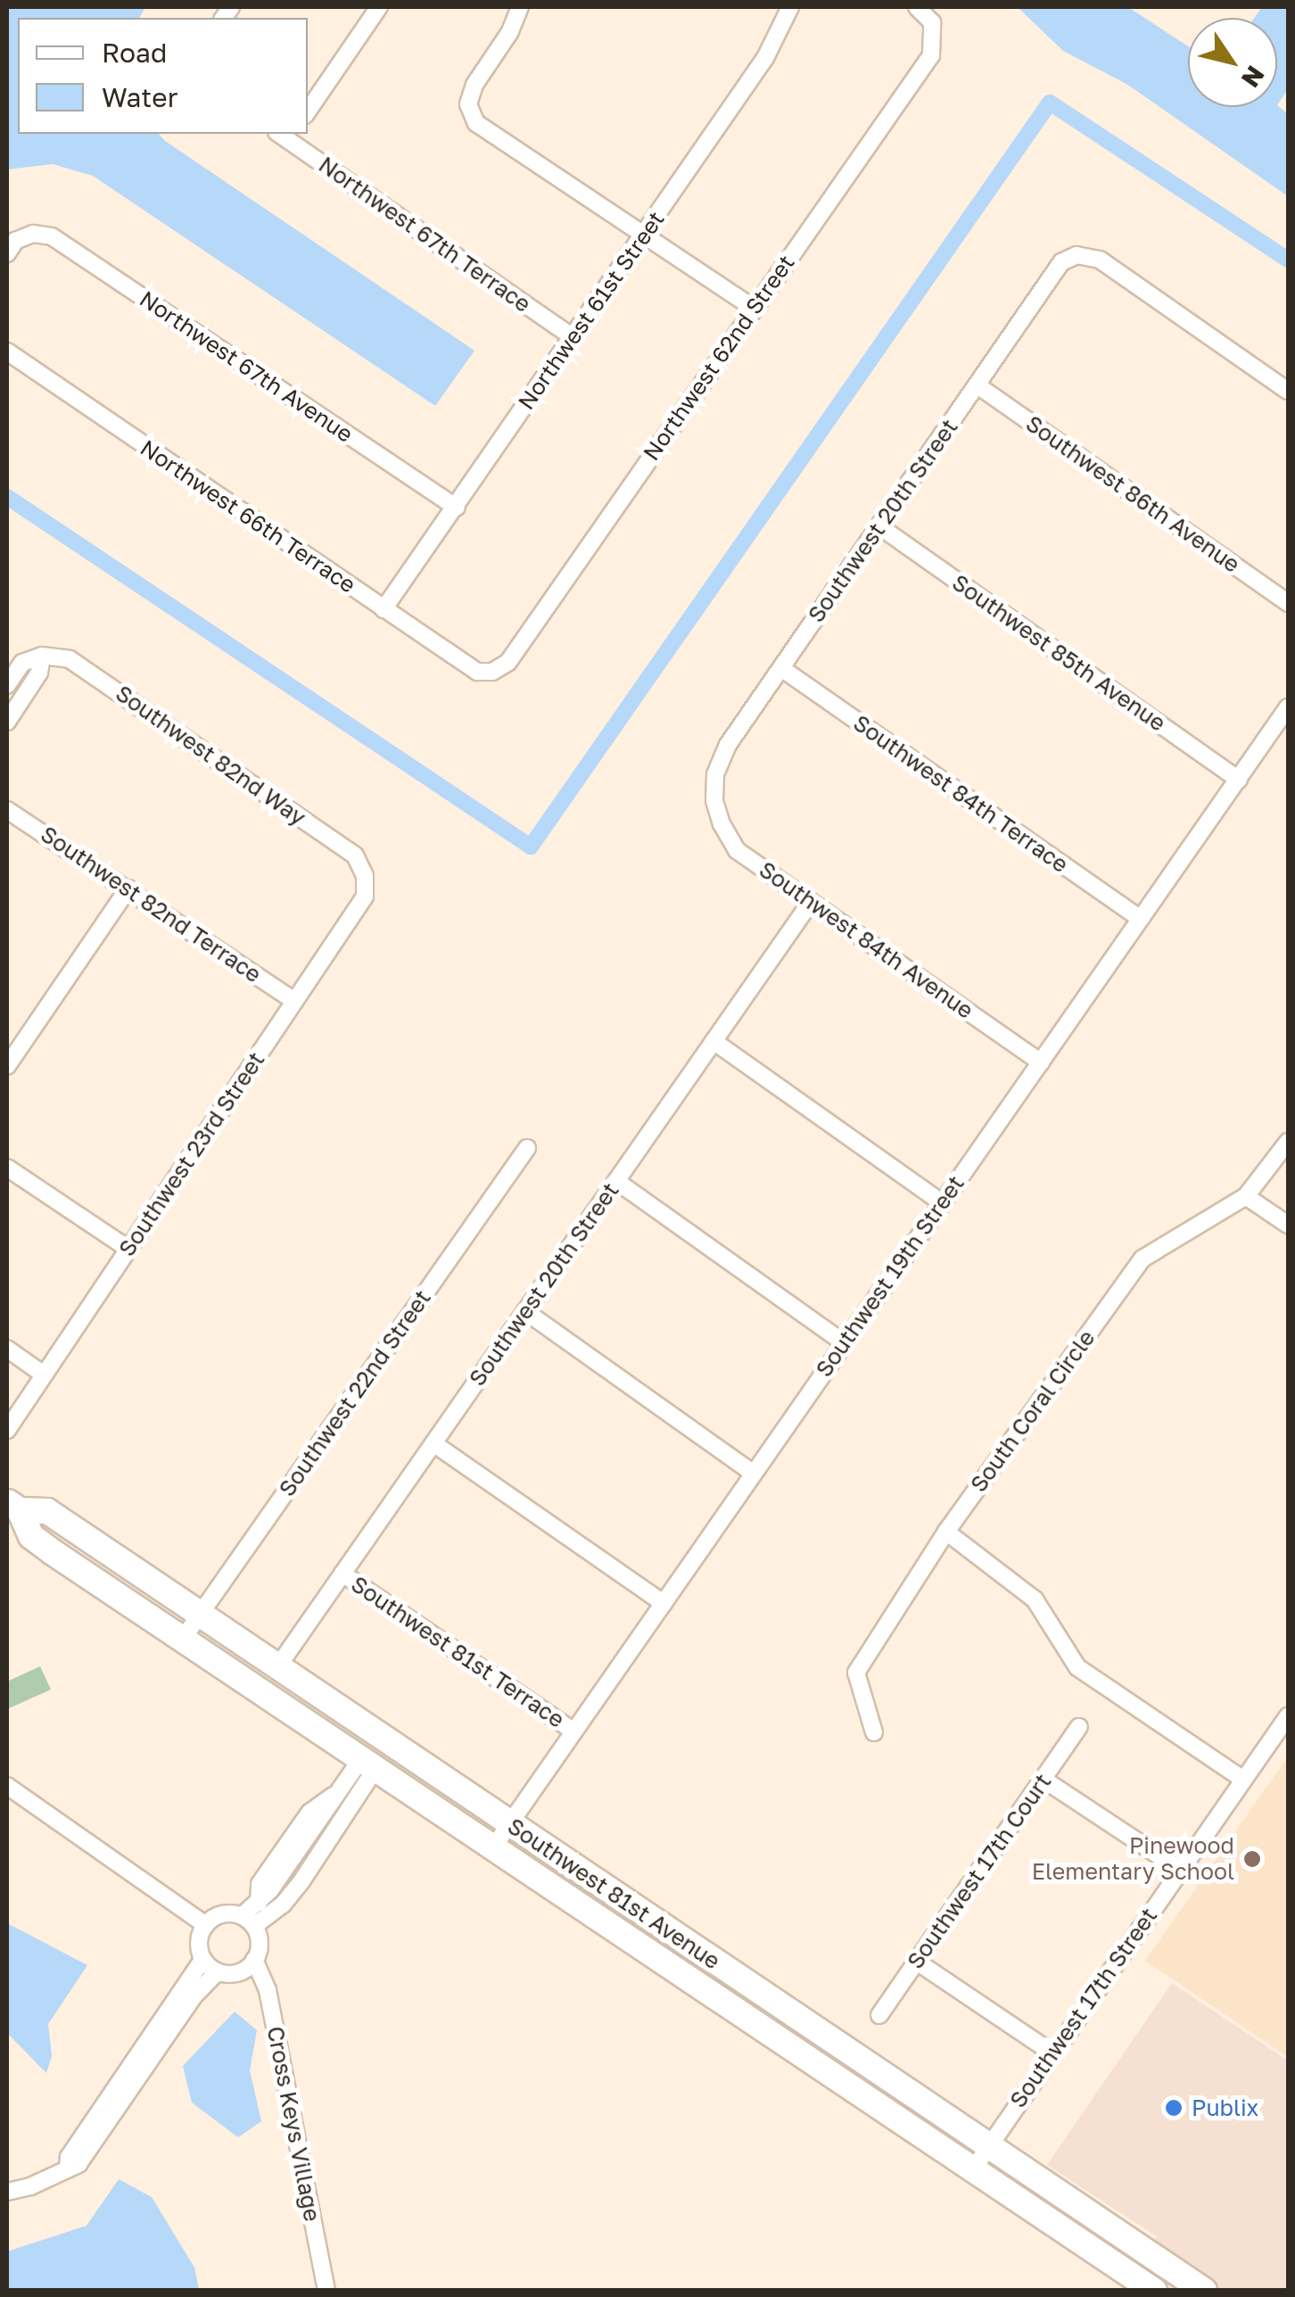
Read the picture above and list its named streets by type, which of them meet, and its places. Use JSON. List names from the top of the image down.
{
  "streets": {
    "street": [
      "Northwest 67th Terrace",
      "Northwest 61st Street",
      "Northwest 62nd Street",
      "Northwest 67th Avenue",
      "Southwest 86th Avenue",
      "Northwest 66th Terrace",
      "Southwest 20th Street",
      "Southwest 85th Avenue",
      "Southwest 82nd Way",
      "Southwest 84th Terrace",
      "Southwest 82nd Terrace",
      "Southwest 84th Avenue",
      "Southwest 23rd Street",
      "Southwest 19th Street",
      "Southwest 22nd Street",
      "South Coral Circle",
      "Southwest 81st Terrace",
      "Southwest 17th Court",
      "Southwest 81st Avenue",
      "Southwest 17th Street",
      "Cross Keys Village"
    ]
  },
  "crossings": [
    ["Northwest 67th Terrace", "Northwest 61st Street"],
    ["Northwest 61st Street", "Northwest 67th Avenue"],
    ["Northwest 61st Street", "Northwest 66th Terrace"],
    ["Northwest 62nd Street", "Northwest 66th Terrace"],
    ["Southwest 86th Avenue", "Southwest 20th Street"],
    ["Southwest 20th Street", "Southwest 85th Avenue"],
    ["Southwest 20th Street", "Southwest 84th Terrace"],
    ["Southwest 20th Street", "Southwest 84th Avenue"],
    ["Southwest 20th Street", "Southwest 81st Terrace"],
    ["Southwest 20th Street", "Southwest 81st Avenue"],
    ["Southwest 85th Avenue", "Southwest 19th Street"],
    ["Southwest 82nd Way", "Southwest 23rd Street"],
    ["Southwest 84th Terrace", "Southwest 19th Street"],
    ["Southwest 82nd Terrace", "Southwest 23rd Street"],
    ["Southwest 84th Avenue", "Southwest 19th Street"],
    ["Southwest 19th Street", "Southwest 81st Terrace"],
    ["Southwest 19th Street", "Southwest 81st Avenue"],
    ["Southwest 22nd Street", "Southwest 81st Avenue"],
    ["Southwest 81st Avenue", "Southwest 17th Street"]
  ],
  "places": ["Pinewood Elementary School", "Publix"],
  "legend": ["Road", "Water"],
  "north": "bottom right"
}
